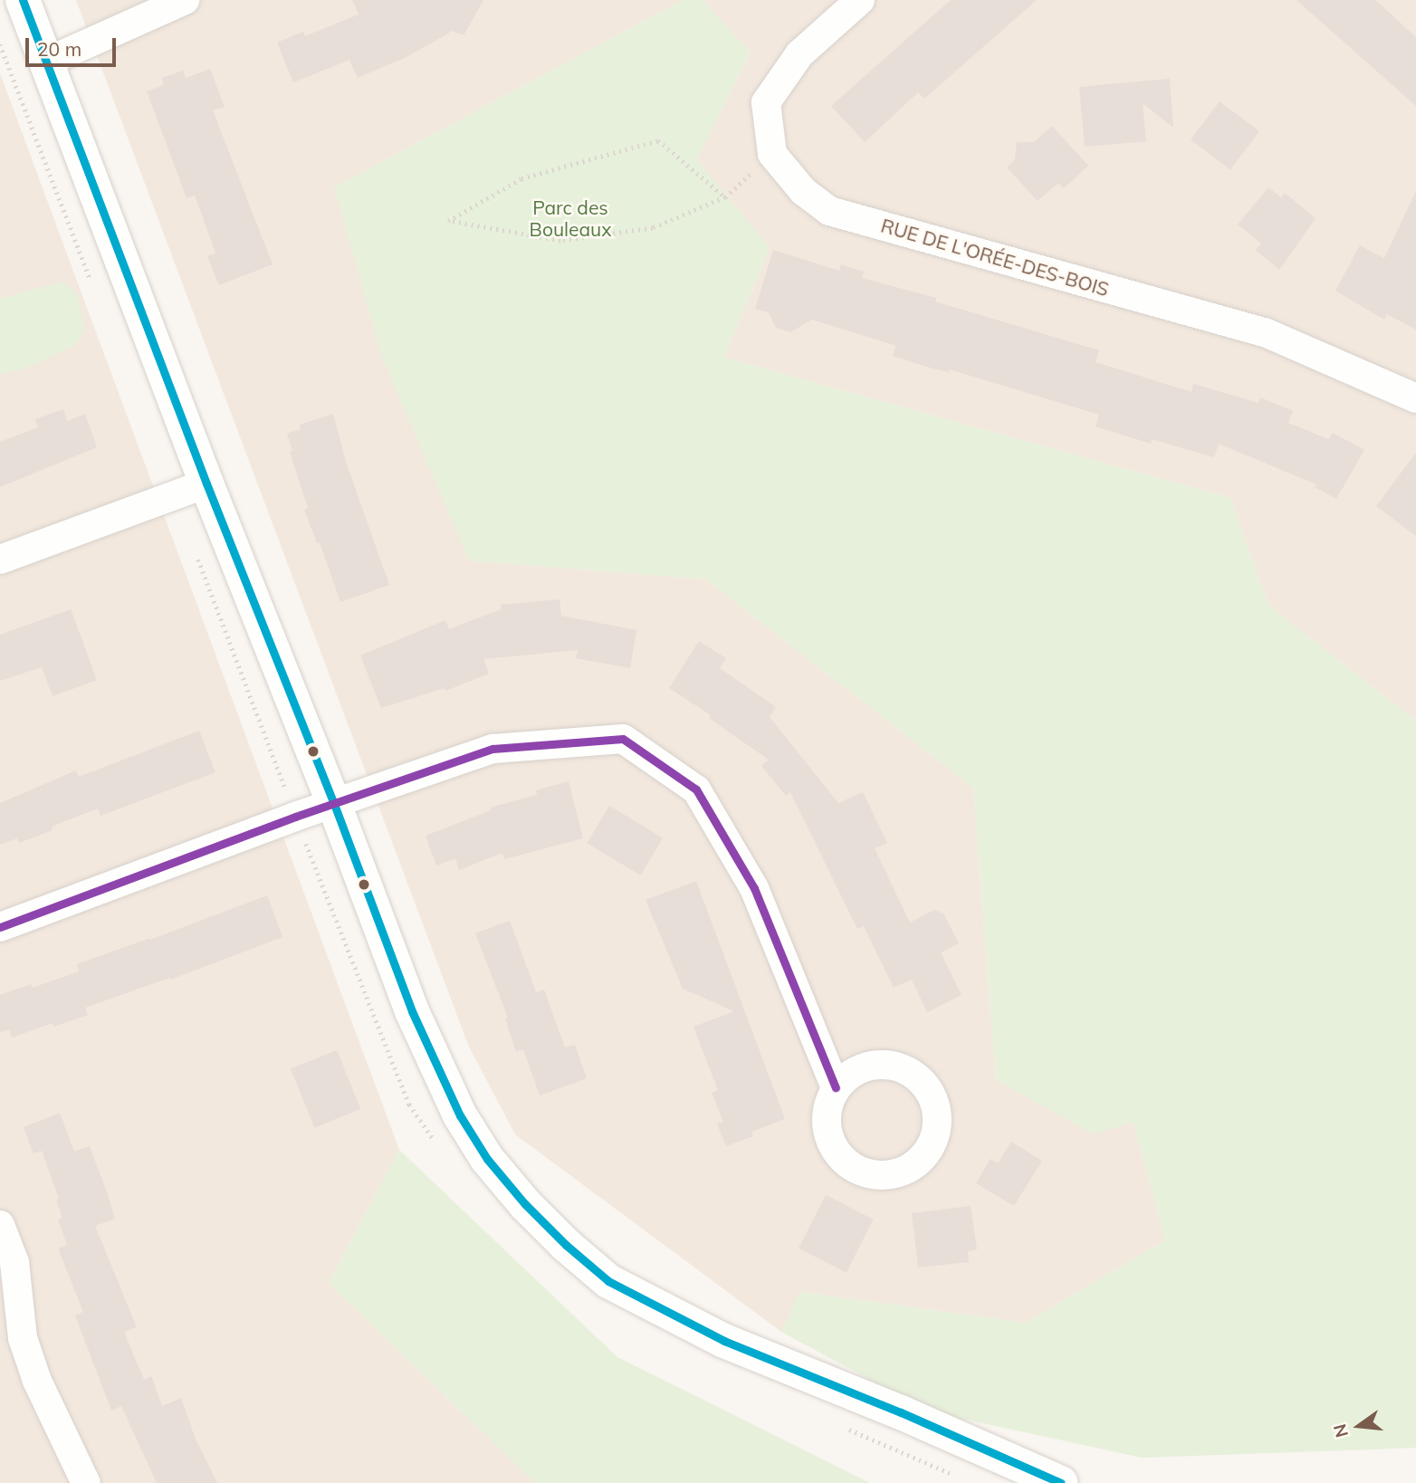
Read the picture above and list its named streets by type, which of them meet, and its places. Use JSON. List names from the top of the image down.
{
  "streets": {
    "street": ["RUE DE L'ORÉE-DES-BOIS"]
  },
  "parks": ["Parc des Bouleaux"],
  "scale_bar": "20 m",
  "north": "left"
}
